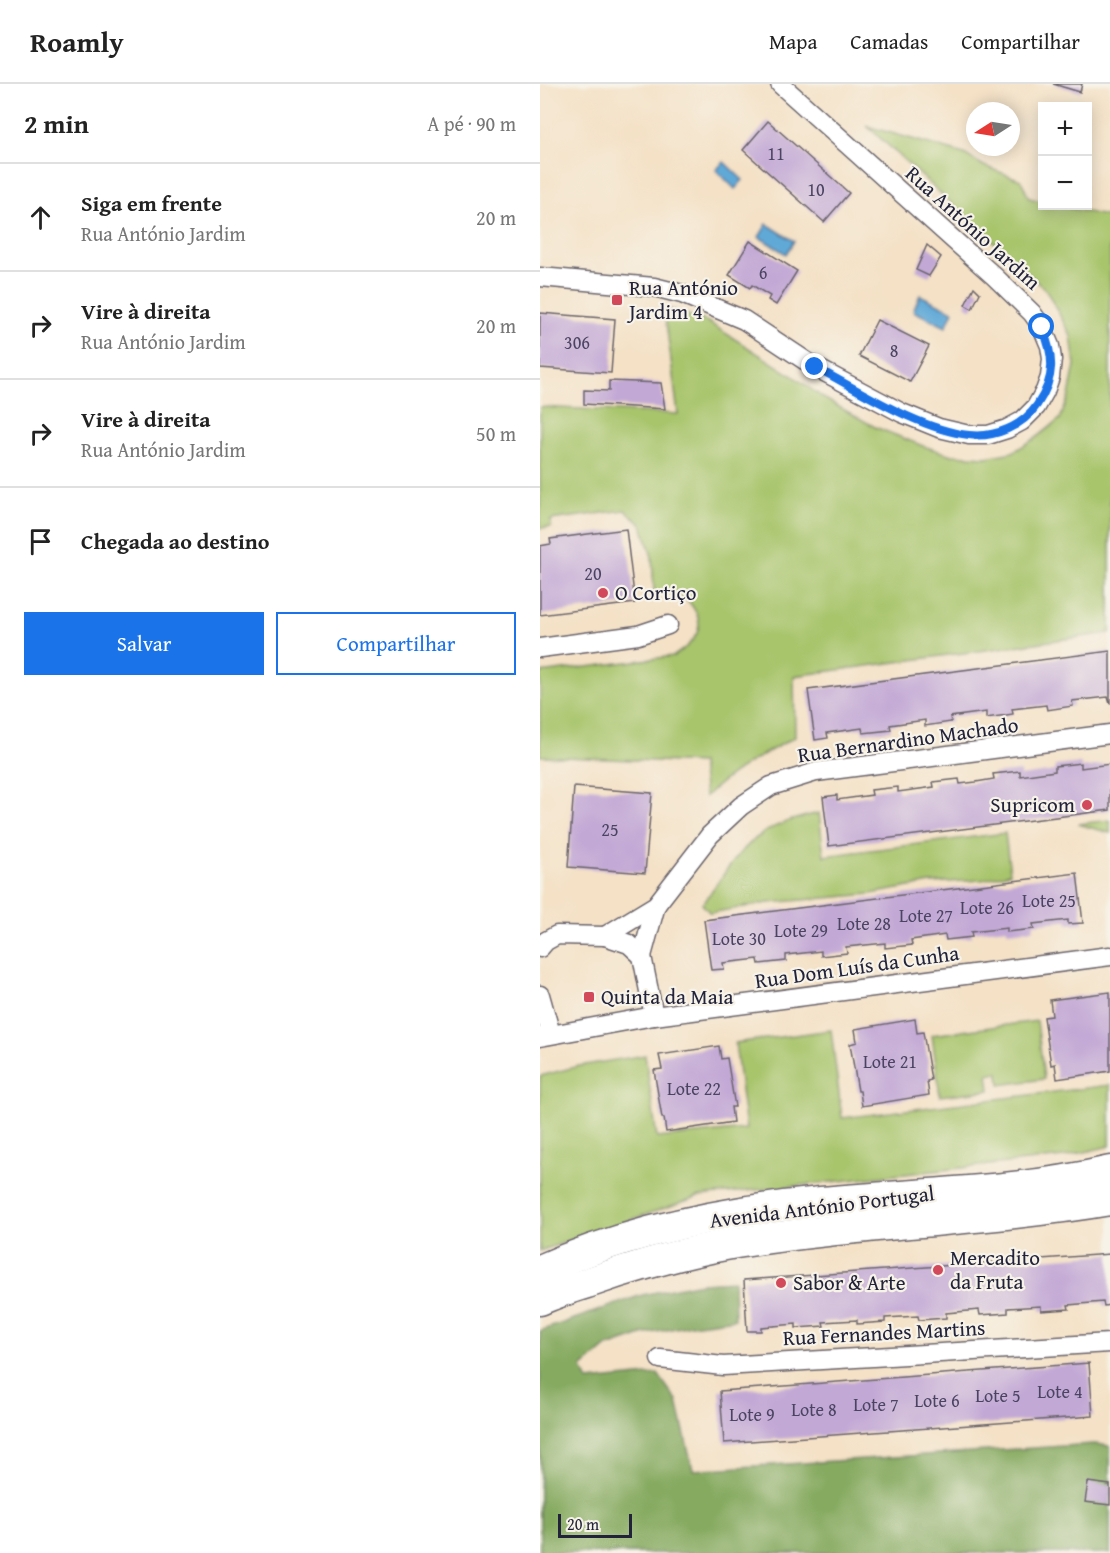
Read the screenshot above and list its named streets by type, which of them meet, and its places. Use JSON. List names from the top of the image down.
{
  "streets": {
    "main road": ["Avenida António Portugal"],
    "street": [
      "Rua António Jardim",
      "Rua Bernardino Machado",
      "Rua Dom Luís da Cunha",
      "Rua Fernandes Martins"
    ]
  },
  "places": {
    "transit": ["Rua António Jardim 4", "Quinta da Maia"],
    "other": [
      "O Cortiço",
      "Supricom",
      "Mercadito da Fruta",
      "Sabor & Arte"
    ]
  },
  "house_numbers": [
    "11",
    "10",
    "6",
    "306",
    "8",
    "20",
    "25",
    "Lote 25",
    "Lote 26",
    "Lote 27",
    "Lote 28",
    "Lote 29",
    "Lote 30",
    "Lote 21",
    "Lote 22",
    "Lote 4",
    "Lote 5",
    "Lote 6",
    "Lote 7",
    "Lote 8",
    "Lote 9"
  ],
  "scale_bar": "20 m",
  "north": "left",
  "page": {
    "header": "Roamly",
    "nav": ["Mapa", "Camadas", "Compartilhar"],
    "heading": ["2 min", "A pé · 90 m"],
    "map_buttons": ["+", "−"],
    "list": [
      ["Siga em frente", "Rua António Jardim", "20 m"],
      ["Vire à direita", "Rua António Jardim", "20 m"],
      ["Vire à direita", "Rua António Jardim", "50 m"],
      "Chegada ao destino"
    ],
    "buttons": ["Salvar", "Compartilhar"],
    "scale": "20 m"
  }
}
